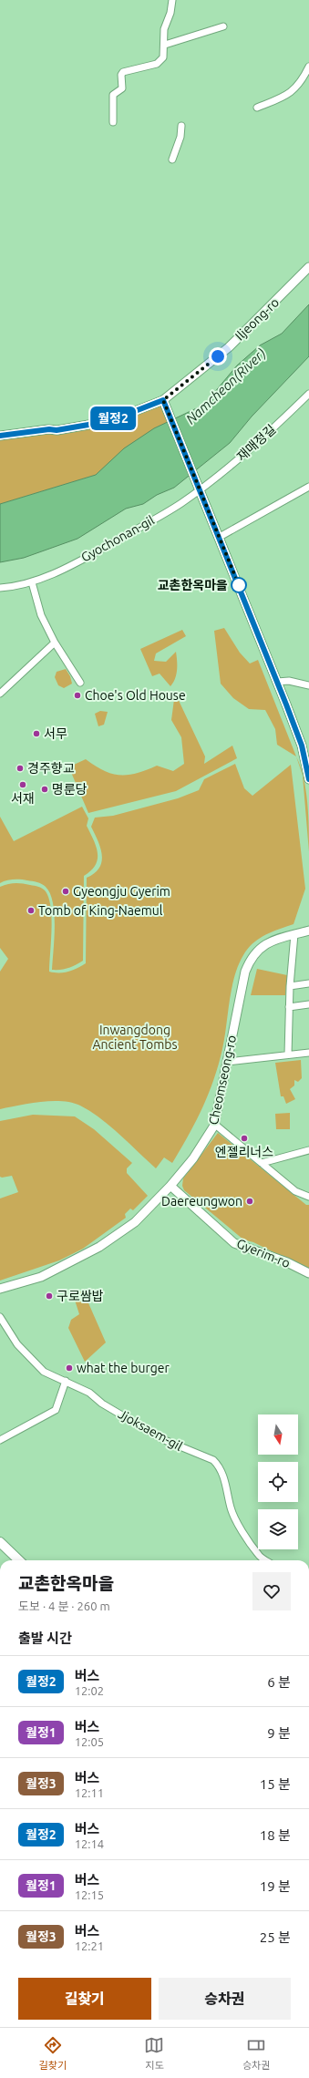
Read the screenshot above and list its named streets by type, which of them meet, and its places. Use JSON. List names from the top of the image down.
{
  "streets": {
    "street": [
      "Iljeong-ro",
      "재매정길",
      "Gyochonan-gil",
      "Cheomseong-ro",
      "Gyerim-ro",
      "Jjoksaem-gil"
    ]
  },
  "crossings": [
    ["재매정길", "Gyochonan-gil"],
    ["Cheomseong-ro", "Gyerim-ro"]
  ],
  "water": ["Namcheon(River)"],
  "parks": ["Inwangdong Ancient Tombs"],
  "places": [
    "교촌한옥마을",
    "Choe's Old House",
    "서무",
    "경주향교",
    "서재",
    "명룬당",
    "Gyeongju Gyerim",
    "Tomb of King-Naemul",
    "엔젤리너스",
    "Daereungwon",
    "구로쌈밥",
    "what the burger"
  ],
  "lines": ["bus line 월정2"],
  "north": "bottom",
  "page": {
    "on_map": "월정2",
    "heading": [
      ["교촌한옥마을", "도보 · 4 분 · 260 m"],
      "출발 시간"
    ],
    "list": [
      {
        "mark": "월정2",
        "name": "버스",
        "note": "12:02",
        "value": "6 분"
      },
      {
        "mark": "월정1",
        "name": "버스",
        "note": "12:05",
        "value": "9 분"
      },
      {
        "mark": "월정3",
        "name": "버스",
        "note": "12:11",
        "value": "15 분"
      },
      {
        "mark": "월정2",
        "name": "버스",
        "note": "12:14",
        "value": "18 분"
      },
      {
        "mark": "월정1",
        "name": "버스",
        "note": "12:15",
        "value": "19 분"
      },
      {
        "mark": "월정3",
        "name": "버스",
        "note": "12:21",
        "value": "25 분"
      }
    ],
    "buttons": ["길찾기", "승차권"],
    "tabs": ["길찾기", "지도", "승차권"]
  }
}
